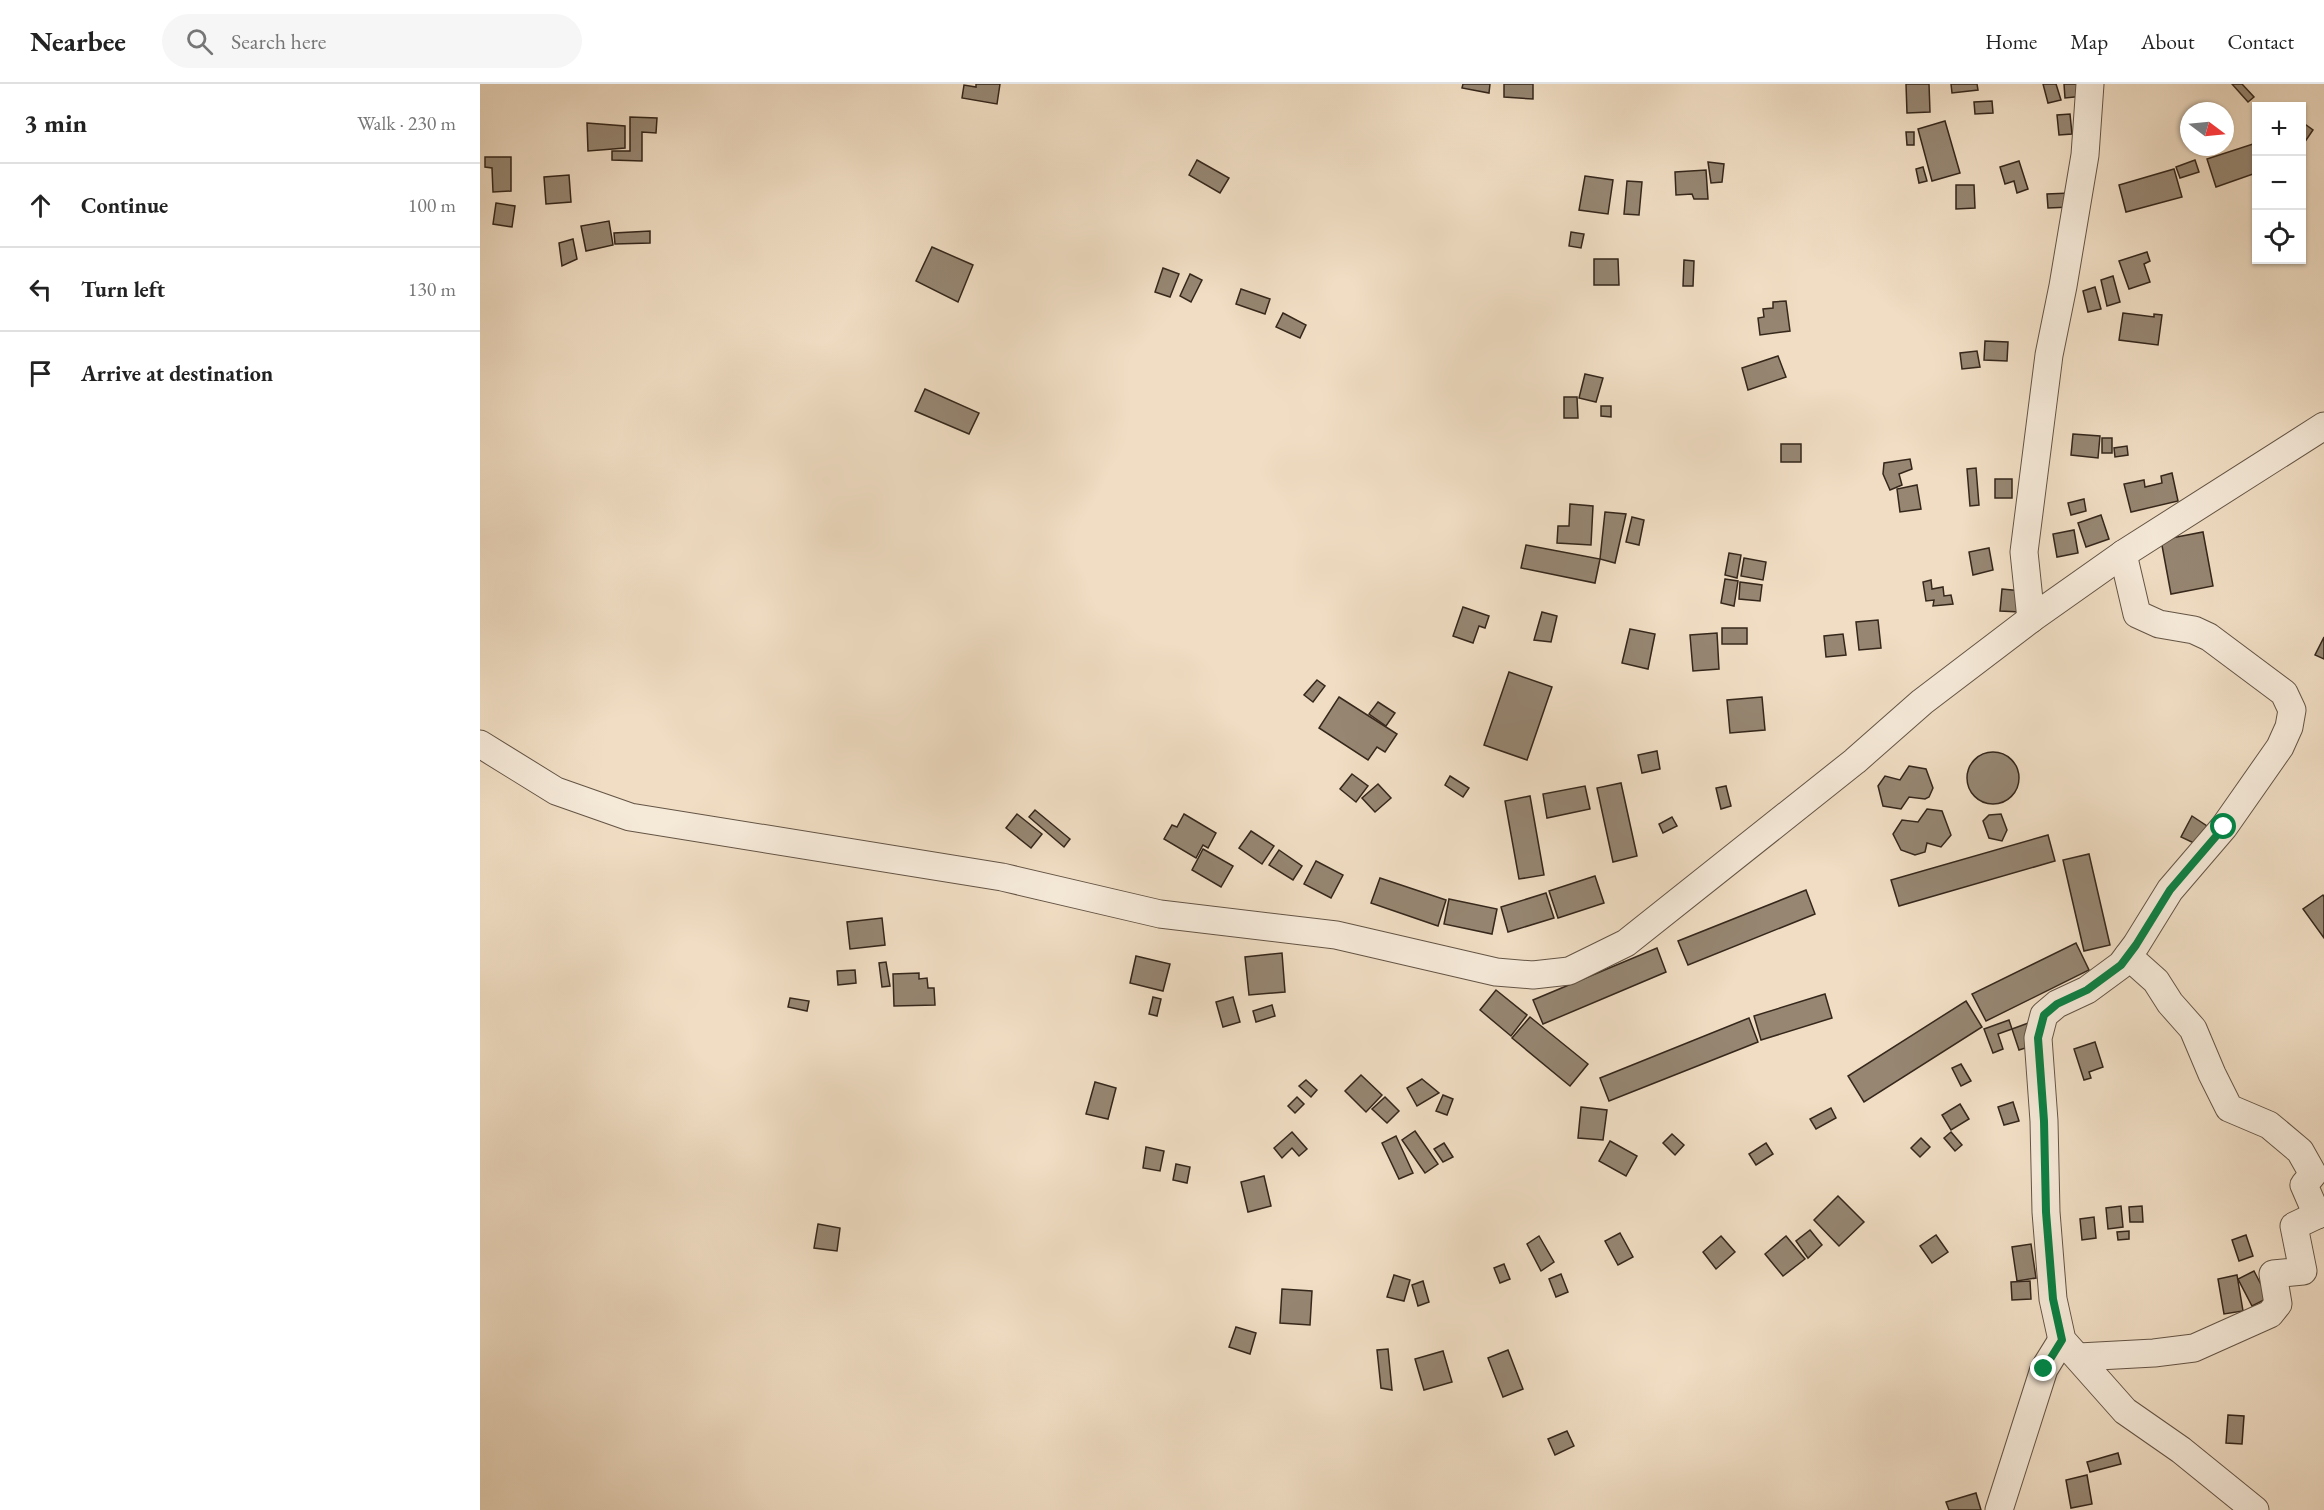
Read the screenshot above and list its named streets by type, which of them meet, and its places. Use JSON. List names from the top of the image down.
{
  "north": "right",
  "page": {
    "header": "Nearbee",
    "search": "Search here",
    "nav": [
      "Home",
      "Map",
      "About",
      "Contact"
    ],
    "heading": ["3 min", "Walk · 230 m"],
    "map_buttons": ["+", "−"],
    "list": [
      ["Continue", "100 m"],
      ["Turn left", "130 m"],
      "Arrive at destination"
    ]
  }
}
